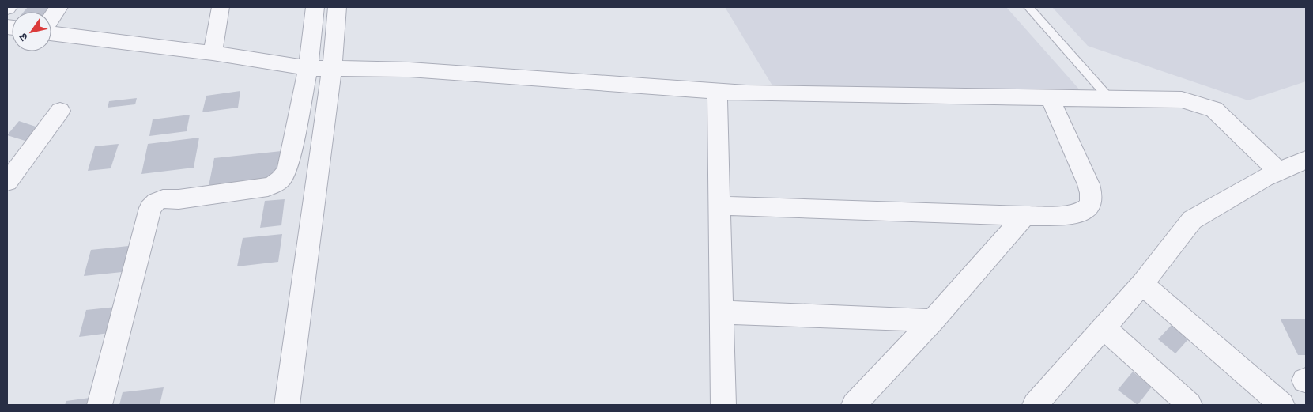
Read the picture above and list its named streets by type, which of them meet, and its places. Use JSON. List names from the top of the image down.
{
  "north": "bottom left"
}
